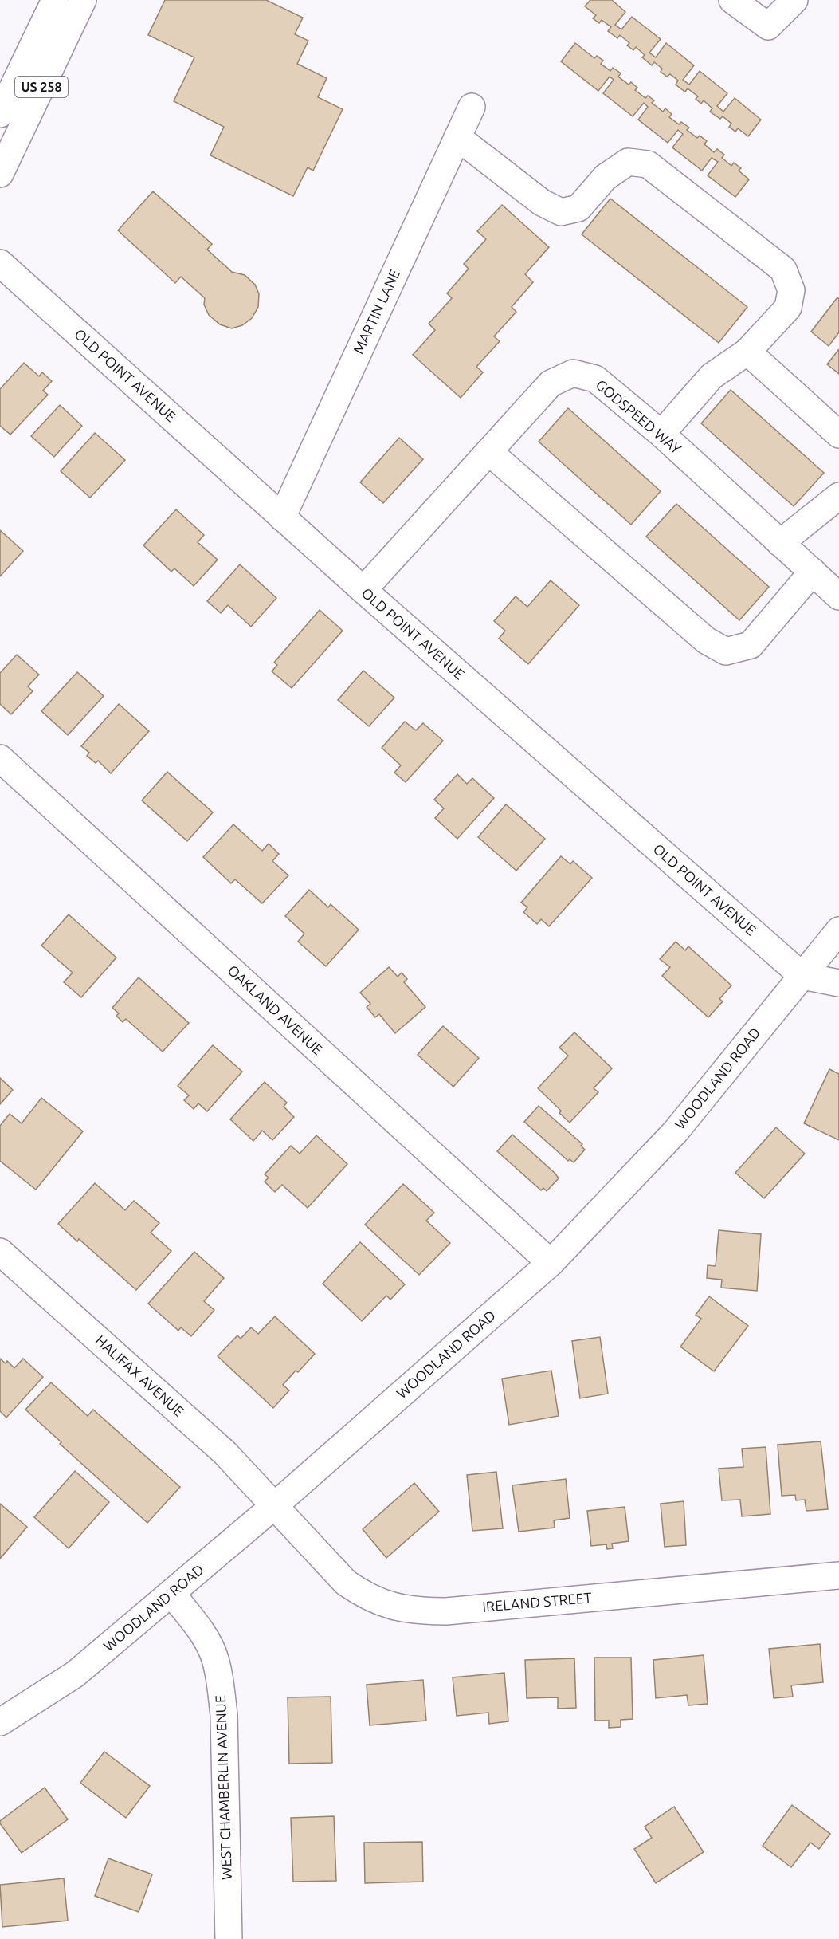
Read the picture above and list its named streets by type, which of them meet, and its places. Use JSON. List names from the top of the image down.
{
  "streets": {
    "street": [
      "US 258",
      "MARTIN LANE",
      "OLD POINT AVENUE",
      "GODSPEED WAY",
      "OAKLAND AVENUE",
      "WOODLAND ROAD",
      "HALIFAX AVENUE",
      "IRELAND STREET",
      "WEST CHAMBERLIN AVENUE"
    ]
  },
  "crossings": [
    ["MARTIN LANE", "OLD POINT AVENUE"],
    ["OLD POINT AVENUE", "GODSPEED WAY"],
    ["OLD POINT AVENUE", "WOODLAND ROAD"],
    ["OAKLAND AVENUE", "WOODLAND ROAD"],
    ["WOODLAND ROAD", "HALIFAX AVENUE"],
    ["WOODLAND ROAD", "IRELAND STREET"],
    ["WOODLAND ROAD", "WEST CHAMBERLIN AVENUE"],
    ["HALIFAX AVENUE", "IRELAND STREET"]
  ]
}
